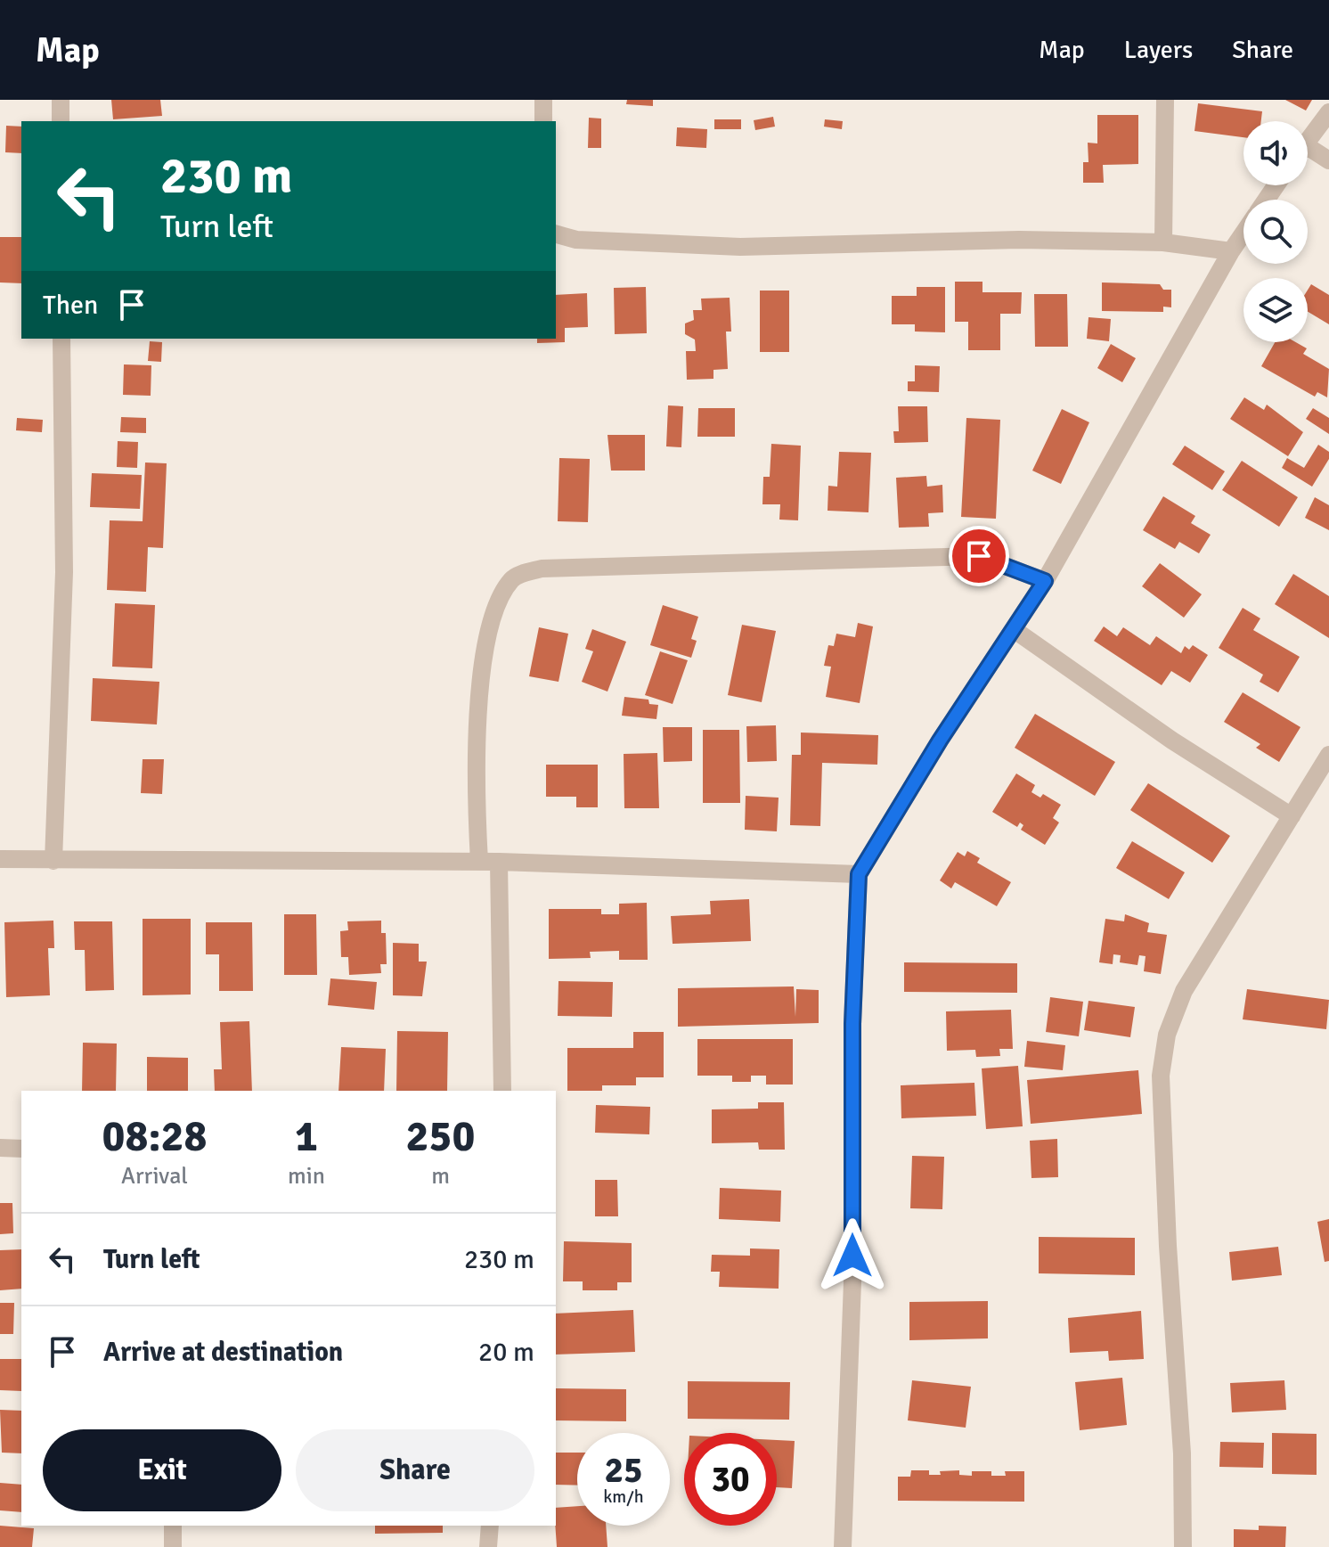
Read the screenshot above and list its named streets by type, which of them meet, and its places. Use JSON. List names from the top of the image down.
{
  "page": {
    "header": "Map",
    "nav": ["Map", "Layers", "Share"],
    "turn": ["230 m", "Turn left"],
    "then": "Then",
    "eta": [
      "08:28",
      "Arrival",
      "1",
      "min",
      "250",
      "m"
    ],
    "list": [
      {
        "name": "Turn left",
        "value": "230 m"
      },
      {
        "name": "Arrive at destination",
        "value": "20 m"
      }
    ],
    "buttons": ["Exit", "Share"],
    "speed": "25 km/h",
    "limit": "30"
  }
}
